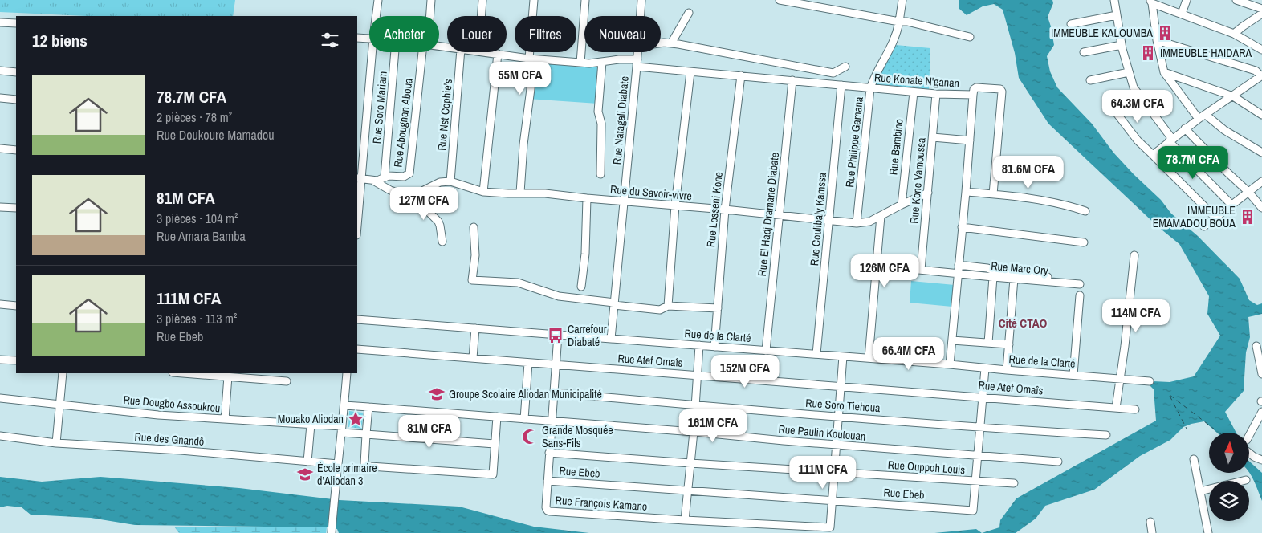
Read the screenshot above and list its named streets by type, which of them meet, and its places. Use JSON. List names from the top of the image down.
{
  "streets": {
    "street": [
      "Rue Konate N'ganan",
      "Rue Soro Mariam",
      "Rue Nst Cophie's",
      "Rue Natagali Diabate",
      "Rue Abougnan Aboua",
      "Rue Philippe Gamana",
      "Rue Bambino",
      "Rue Kone Vamoussa",
      "Rue du Savoir-vivre",
      "Rue Losseni Kone",
      "Rue El Hadj Dramane Diabate",
      "Rue Coulibaly Kamssa",
      "Rue Marc Ory",
      "Rue de la Clarté",
      "Rue Atef Omaîs",
      "Rue Dougbo Assoukrou",
      "Rue Soro Tiehoua",
      "Rue Paulin Koutouan",
      "Rue des Gnandô",
      "Rue Ouppoh Louis",
      "Rue Ebeb",
      "Rue François Kamano"
    ]
  },
  "crossings": [
    ["Rue Konate N'ganan", "Rue Natagali Diabate"],
    ["Rue Konate N'ganan", "Rue Philippe Gamana"],
    ["Rue Konate N'ganan", "Rue Bambino"],
    ["Rue Konate N'ganan", "Rue Kone Vamoussa"],
    ["Rue Konate N'ganan", "Rue Losseni Kone"],
    ["Rue Konate N'ganan", "Rue El Hadj Dramane Diabate"],
    ["Rue Konate N'ganan", "Rue Coulibaly Kamssa"],
    ["Rue Konate N'ganan", "Rue Marc Ory"],
    ["Rue Konate N'ganan", "Rue de la Clarté"],
    ["Rue Soro Mariam", "Rue Abougnan Aboua"],
    ["Rue Nst Cophie's", "Rue du Savoir-vivre"],
    ["Rue Natagali Diabate", "Rue du Savoir-vivre"],
    ["Rue Natagali Diabate", "Rue de la Clarté"],
    ["Rue Philippe Gamana", "Rue du Savoir-vivre"],
    ["Rue Bambino", "Rue du Savoir-vivre"],
    ["Rue Kone Vamoussa", "Rue du Savoir-vivre"],
    ["Rue Kone Vamoussa", "Rue Marc Ory"],
    ["Rue du Savoir-vivre", "Rue Losseni Kone"],
    ["Rue du Savoir-vivre", "Rue El Hadj Dramane Diabate"],
    ["Rue du Savoir-vivre", "Rue Coulibaly Kamssa"],
    ["Rue Losseni Kone", "Rue de la Clarté"],
    ["Rue El Hadj Dramane Diabate", "Rue de la Clarté"],
    ["Rue Coulibaly Kamssa", "Rue de la Clarté"],
    ["Rue de la Clarté", "Rue Ebeb"],
    ["Rue de la Clarté", "Rue François Kamano"],
    ["Rue Atef Omaîs", "Rue Ebeb"],
    ["Rue Atef Omaîs", "Rue François Kamano"],
    ["Rue Soro Tiehoua", "Rue Ebeb"],
    ["Rue Soro Tiehoua", "Rue François Kamano"],
    ["Rue Paulin Koutouan", "Rue Ebeb"],
    ["Rue Paulin Koutouan", "Rue François Kamano"],
    ["Rue Ouppoh Louis", "Rue Ebeb"],
    ["Rue Ouppoh Louis", "Rue François Kamano"],
    ["Rue Ebeb", "Rue François Kamano"]
  ],
  "districts": ["Cité CTAO"],
  "places": {
    "building": ["IMMEUBLE KALOUMBA", "IMMEUBLE HAIDARA", "IMMEUBLE EMAMADOU BOUA"],
    "bus stop": ["Carrefour Diabaté"],
    "school or university": ["Groupe Scolaire Aliodan Municipalité", "École primaire d’Aliodan 3"],
    "place": ["Mouako Aliodan"],
    "mosque": ["Grande Mosquée Sans-Fils"]
  },
  "north": "top",
  "page": {
    "chip": [
      "Acheter",
      "Louer",
      "Filtres",
      "Nouveau"
    ],
    "heading": "12 biens",
    "price": [
      "55M CFA",
      "64.3M CFA",
      "78.7M CFA",
      "81.6M CFA",
      "127M CFA",
      "126M CFA",
      "114M CFA",
      "66.4M CFA",
      "152M CFA",
      "161M CFA",
      "81M CFA",
      "111M CFA"
    ],
    "list": [
      {
        "name": "78.7M CFA",
        "note": "2 pièces · 78 m² · Rue Doukoure Mamadou"
      },
      {
        "name": "81M CFA",
        "note": "3 pièces · 104 m² · Rue Amara Bamba"
      },
      {
        "name": "111M CFA",
        "note": "3 pièces · 113 m² · Rue Ebeb"
      }
    ]
  }
}
